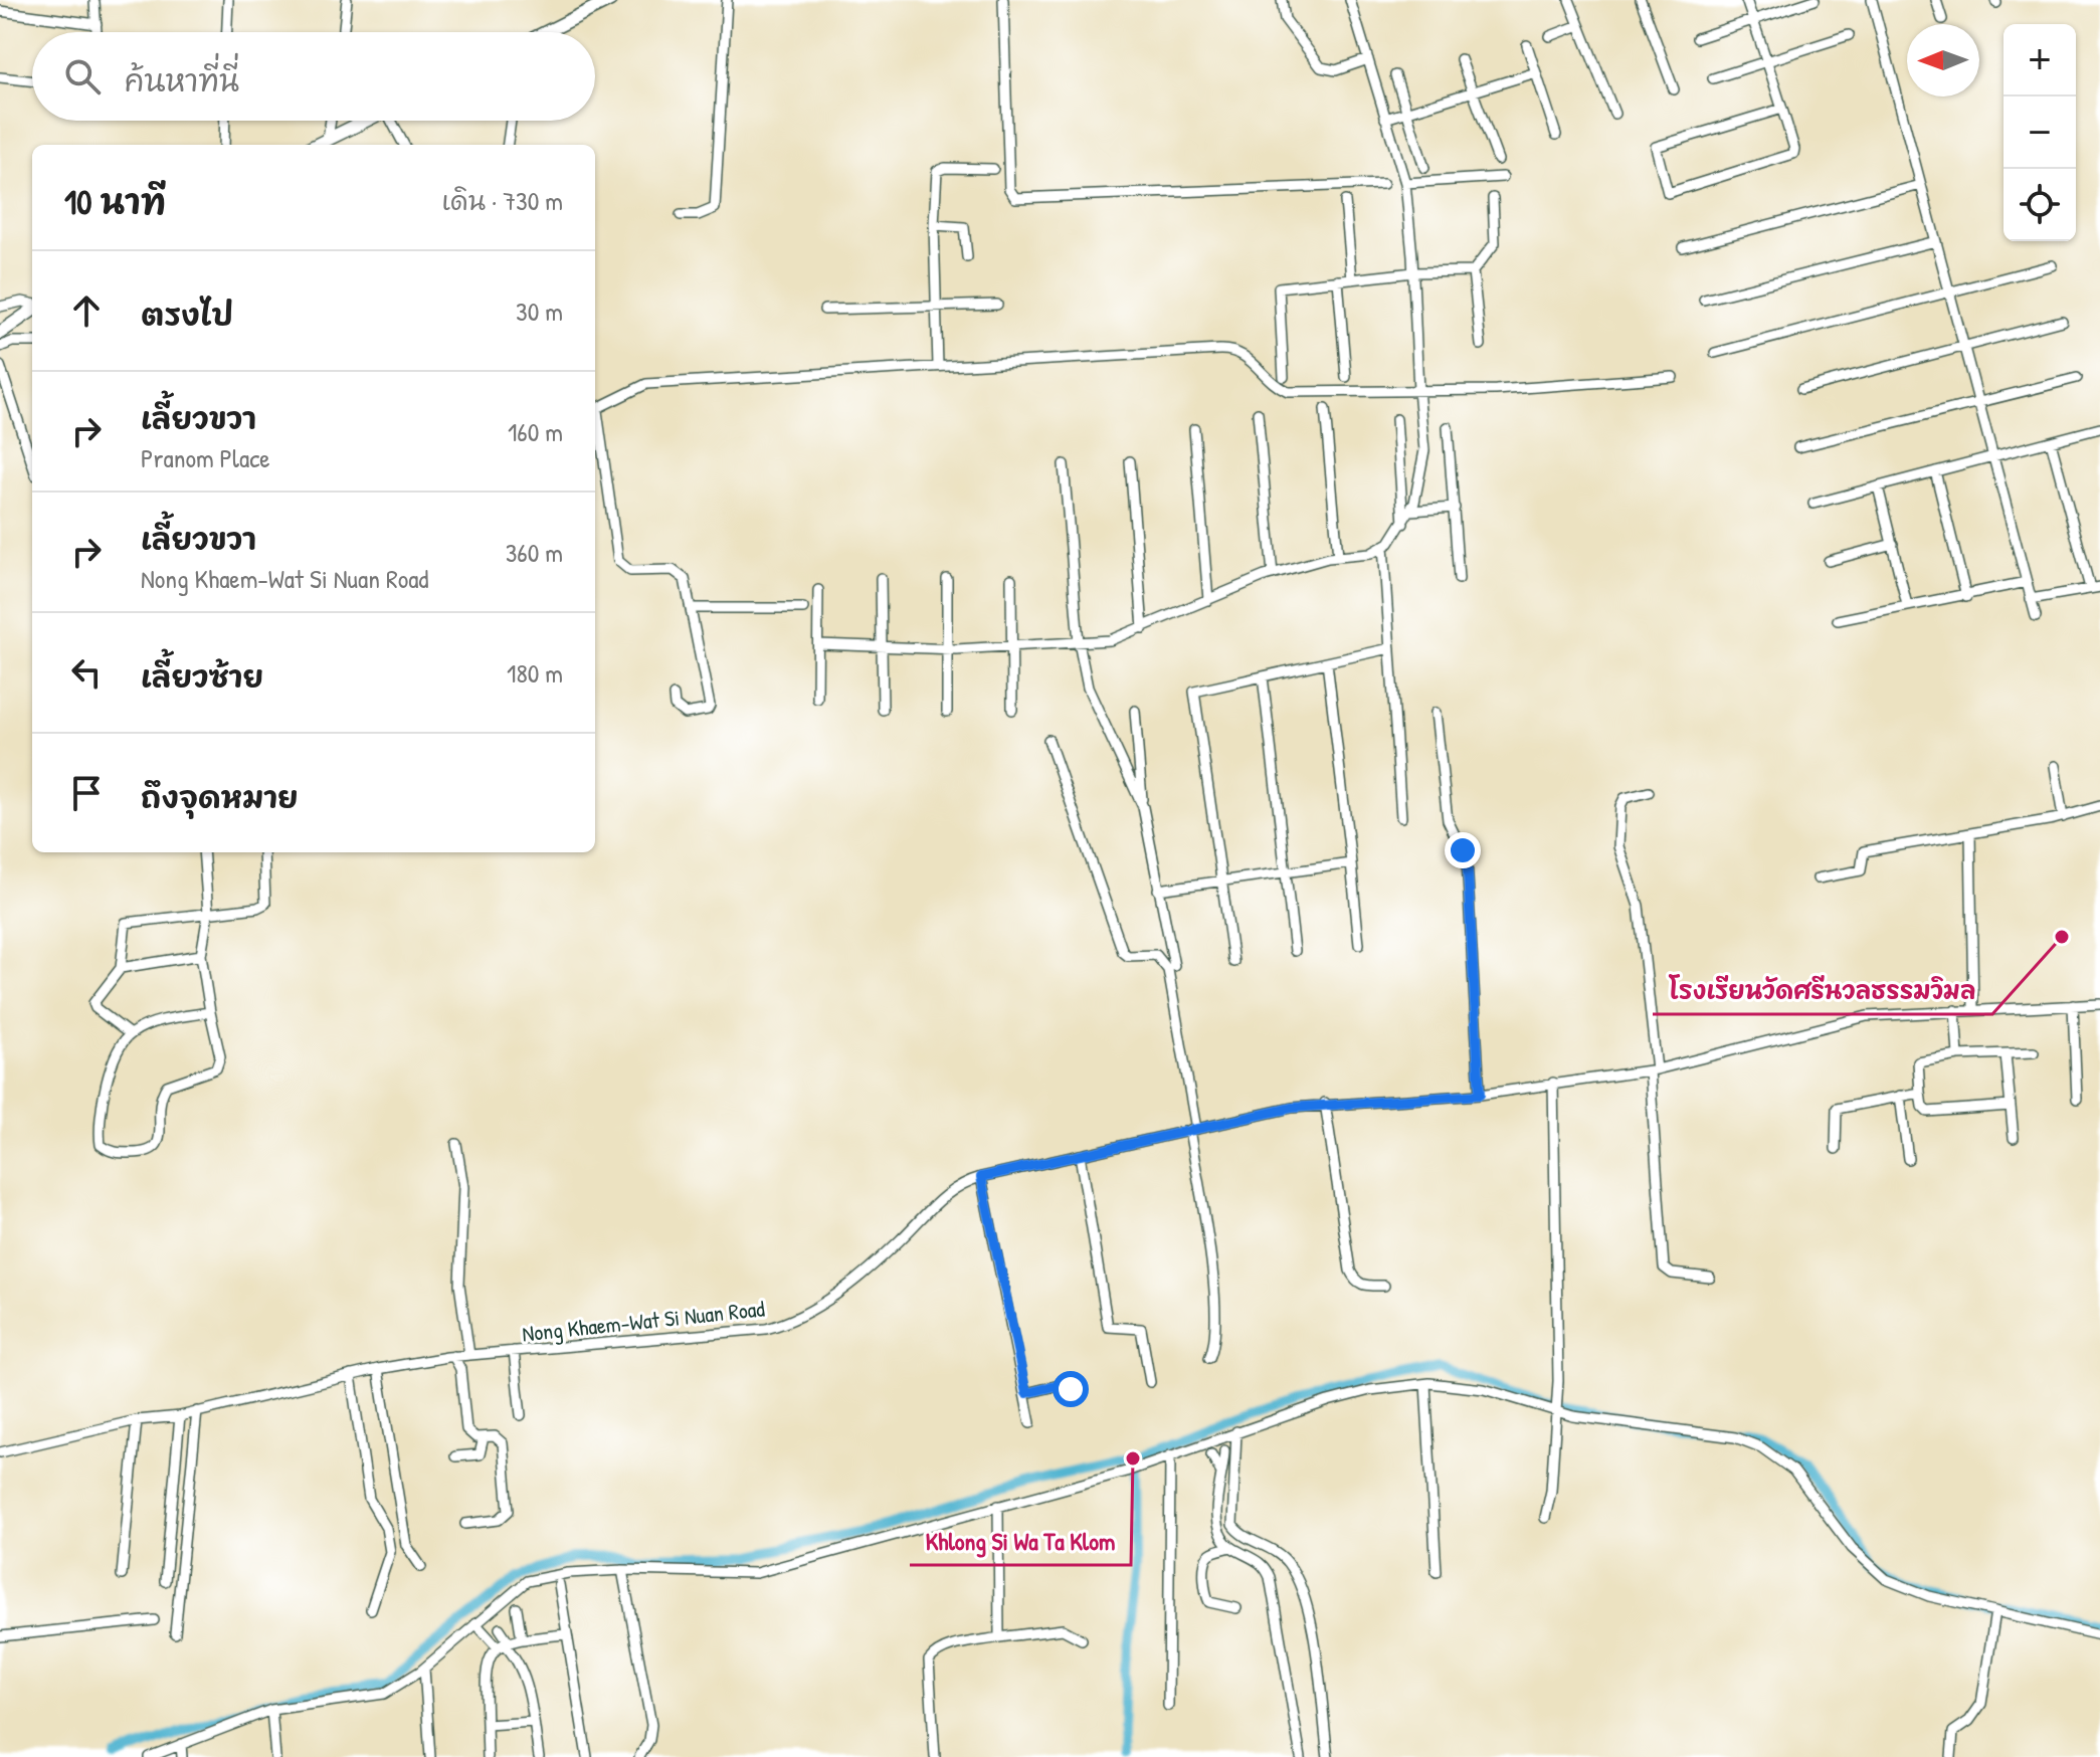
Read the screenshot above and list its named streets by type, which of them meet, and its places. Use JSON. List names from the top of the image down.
{
  "streets": {
    "street": ["Nong Khaem-Wat Si Nuan Road"]
  },
  "places": ["โรงเรียนวัดศรีนวลธรรมวิมล", "Khlong Si Wa Ta Klom"],
  "north": "left",
  "page": {
    "map_buttons": ["+", "−"],
    "search": "ค้นหาที่นี่",
    "heading": ["10 นาที", "เดิน · 730 m"],
    "list": [
      ["ตรงไป", "30 m"],
      ["เลี้ยวขวา", "Pranom Place", "160 m"],
      ["เลี้ยวขวา", "Nong Khaem-Wat Si Nuan Road", "360 m"],
      ["เลี้ยวซ้าย", "180 m"],
      "ถึงจุดหมาย"
    ]
  }
}
